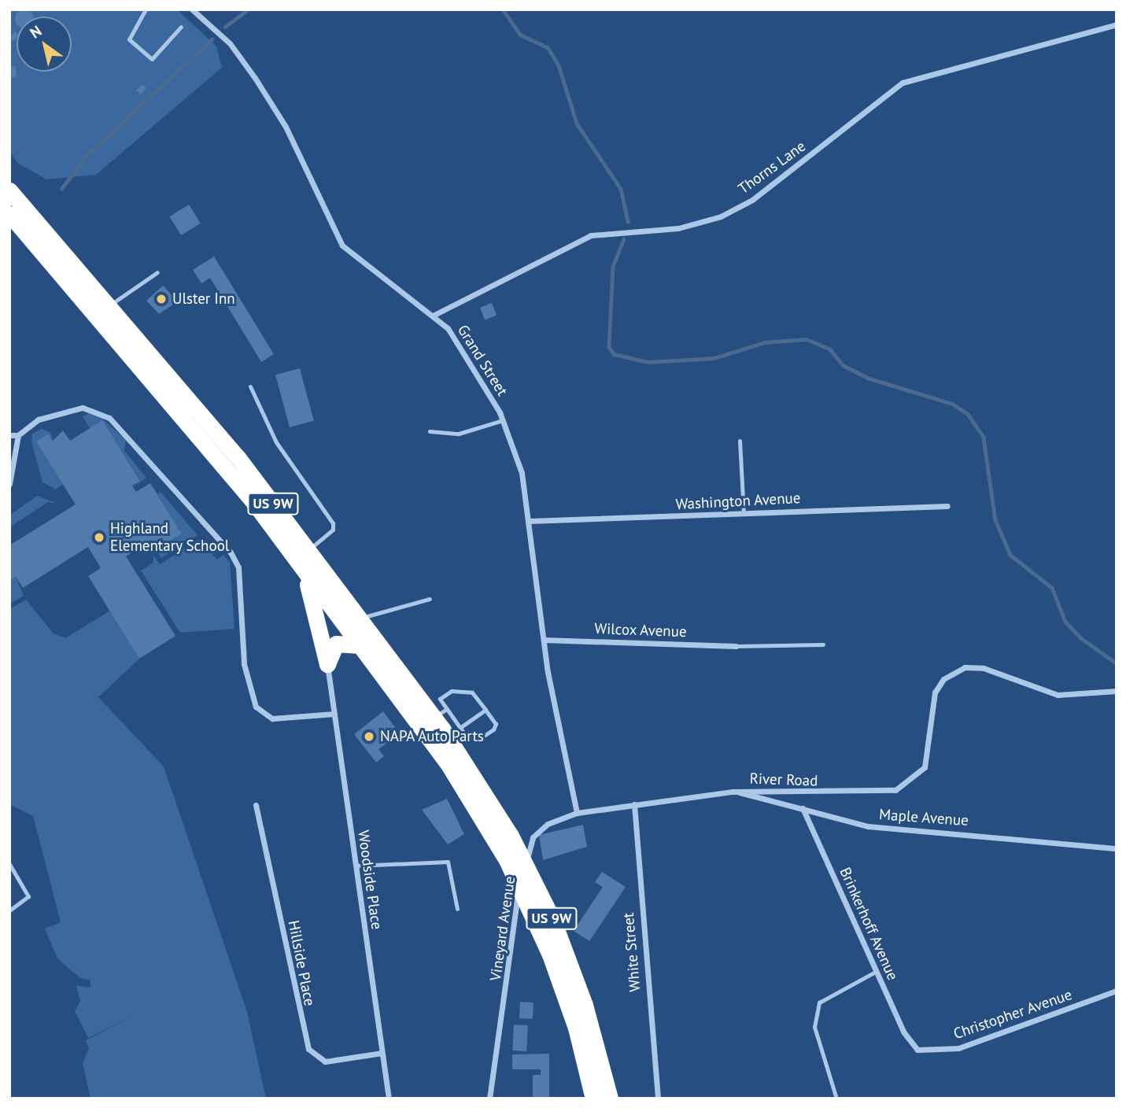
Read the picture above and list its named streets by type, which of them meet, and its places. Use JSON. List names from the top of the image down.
{
  "streets": {
    "highway": ["US 9W"],
    "street": [
      "Thorns Lane",
      "Grand Street",
      "Washington Avenue",
      "Wilcox Avenue",
      "River Road",
      "Maple Avenue",
      "Woodside Place",
      "Brinkerhoff Avenue",
      "Vineyard Avenue",
      "White Street",
      "Hillside Place",
      "Christopher Avenue"
    ]
  },
  "crossings": [
    ["Thorns Lane", "Grand Street"],
    ["Grand Street", "Washington Avenue"],
    ["Grand Street", "Wilcox Avenue"],
    ["Grand Street", "Vineyard Avenue"],
    ["River Road", "Maple Avenue"],
    ["River Road", "Vineyard Avenue"],
    ["Maple Avenue", "Brinkerhoff Avenue"],
    ["Maple Avenue", "Vineyard Avenue"],
    ["Woodside Place", "Hillside Place"],
    ["Brinkerhoff Avenue", "Christopher Avenue"],
    ["Vineyard Avenue", "White Street"]
  ],
  "places": ["Ulster Inn", "Highland Elementary School", "NAPA Auto Parts"],
  "north": "top left"
}
